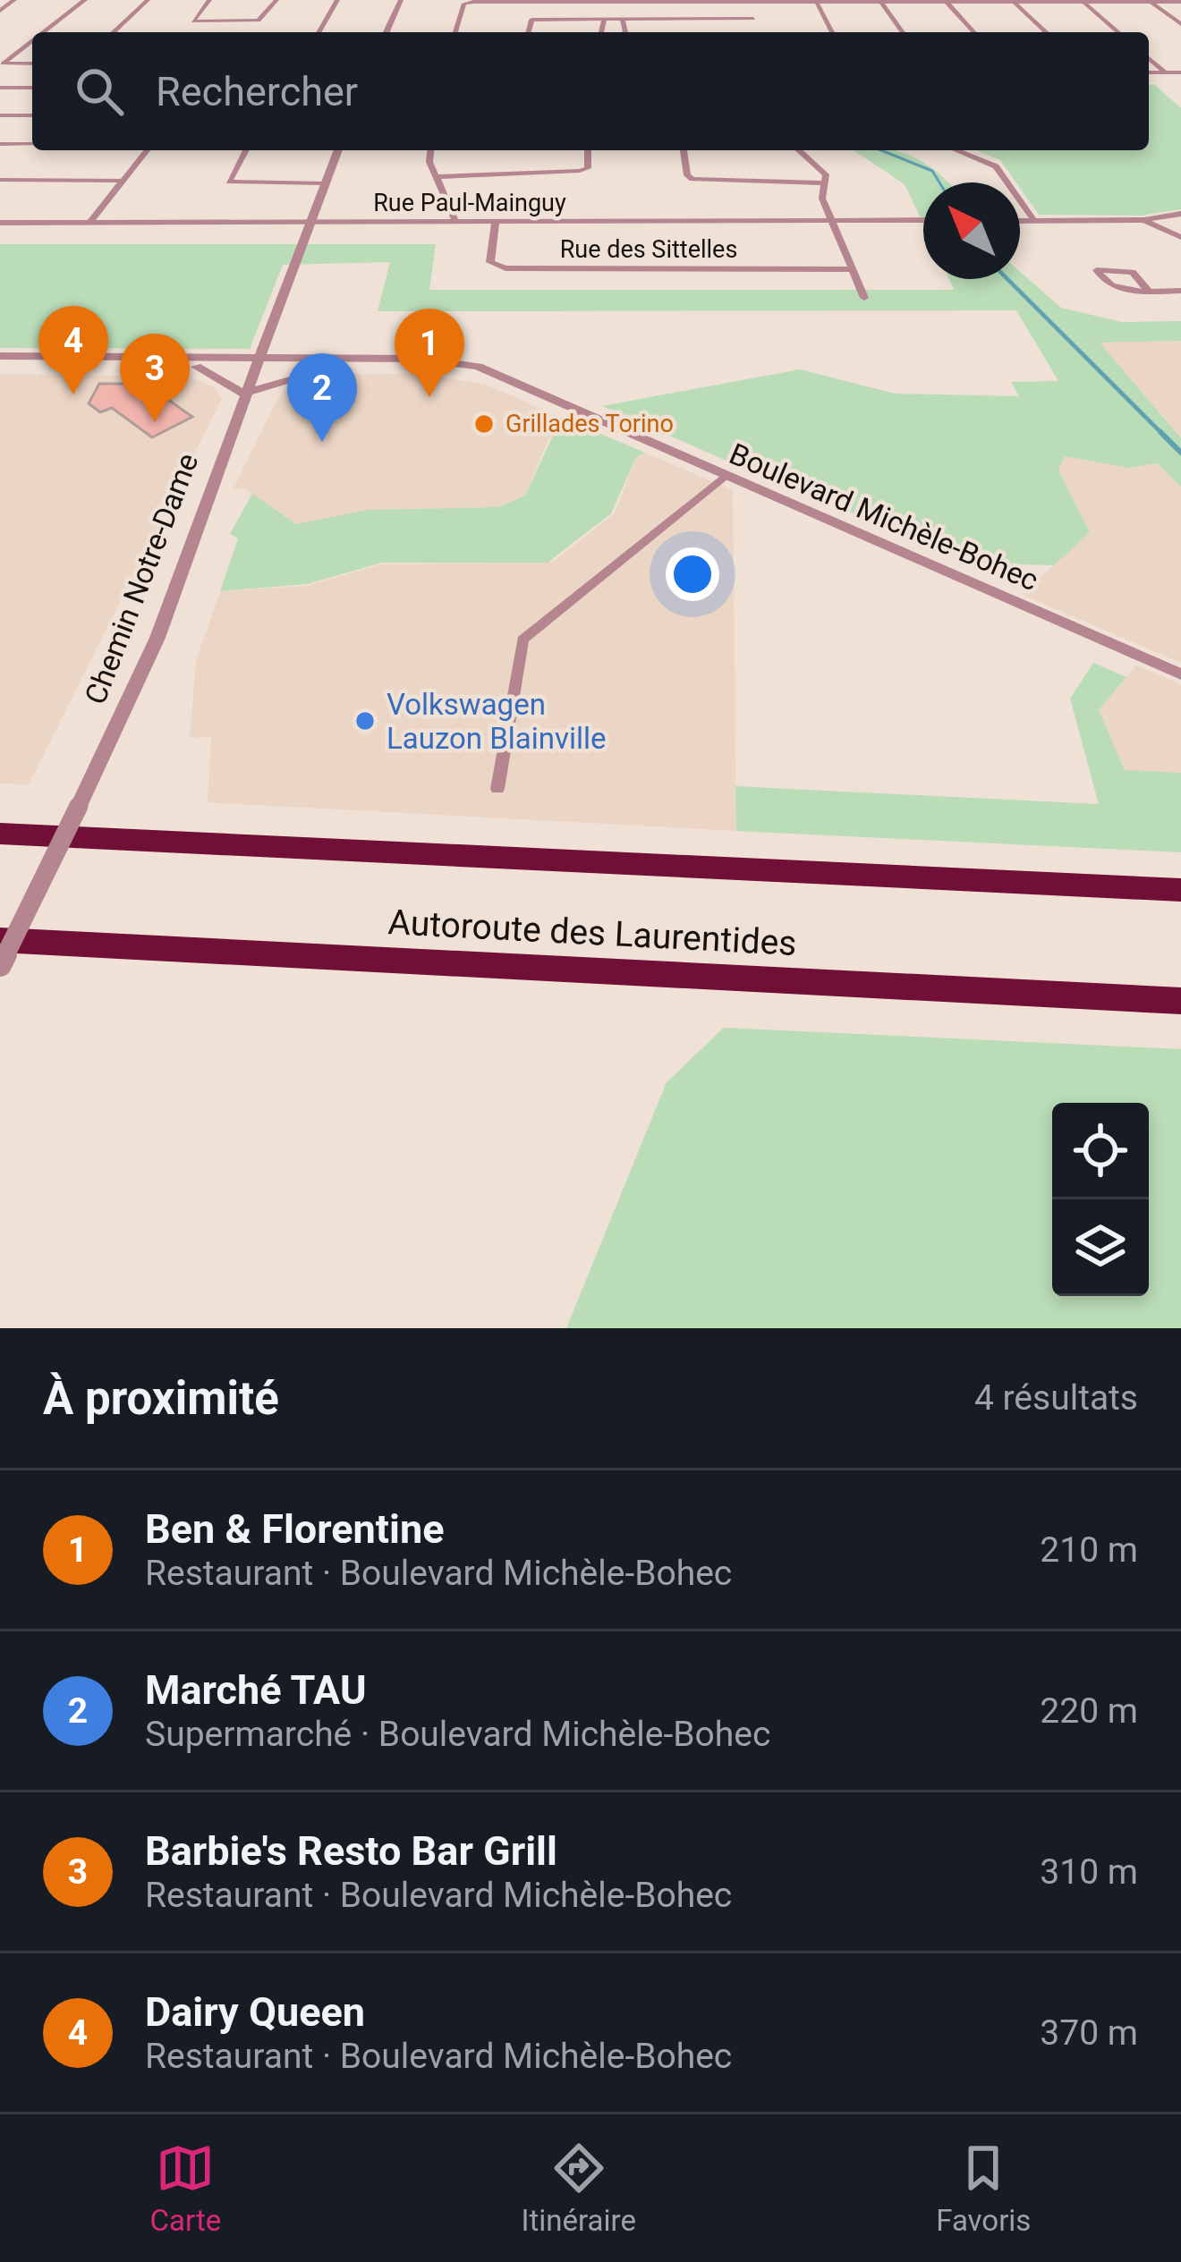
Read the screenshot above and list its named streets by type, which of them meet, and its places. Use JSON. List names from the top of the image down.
{
  "streets": {
    "highway": ["Autoroute des Laurentides"],
    "street": [
      "Rue Paul-Mainguy",
      "Rue des Sittelles",
      "Boulevard Michèle-Bohec",
      "Chemin Notre-Dame"
    ]
  },
  "crossings": [
    ["Rue Paul-Mainguy", "Rue des Sittelles"],
    ["Rue Paul-Mainguy", "Chemin Notre-Dame"],
    ["Boulevard Michèle-Bohec", "Chemin Notre-Dame"]
  ],
  "places": ["Grillades Torino", "Volkswagen Lauzon Blainville"],
  "north": "top left",
  "page": {
    "search": "Rechercher",
    "pins": [
      "4",
      "1",
      "3",
      "2"
    ],
    "heading": ["À proximité", "4 résultats"],
    "list": [
      {
        "mark": "1",
        "name": "Ben & Florentine",
        "note": "Restaurant · Boulevard Michèle-Bohec",
        "value": "210 m"
      },
      {
        "mark": "2",
        "name": "Marché TAU",
        "note": "Supermarché · Boulevard Michèle-Bohec",
        "value": "220 m"
      },
      {
        "mark": "3",
        "name": "Barbie's Resto Bar Grill",
        "note": "Restaurant · Boulevard Michèle-Bohec",
        "value": "310 m"
      },
      {
        "mark": "4",
        "name": "Dairy Queen",
        "note": "Restaurant · Boulevard Michèle-Bohec",
        "value": "370 m"
      }
    ],
    "nav": ["Carte", "Itinéraire", "Favoris"]
  }
}
